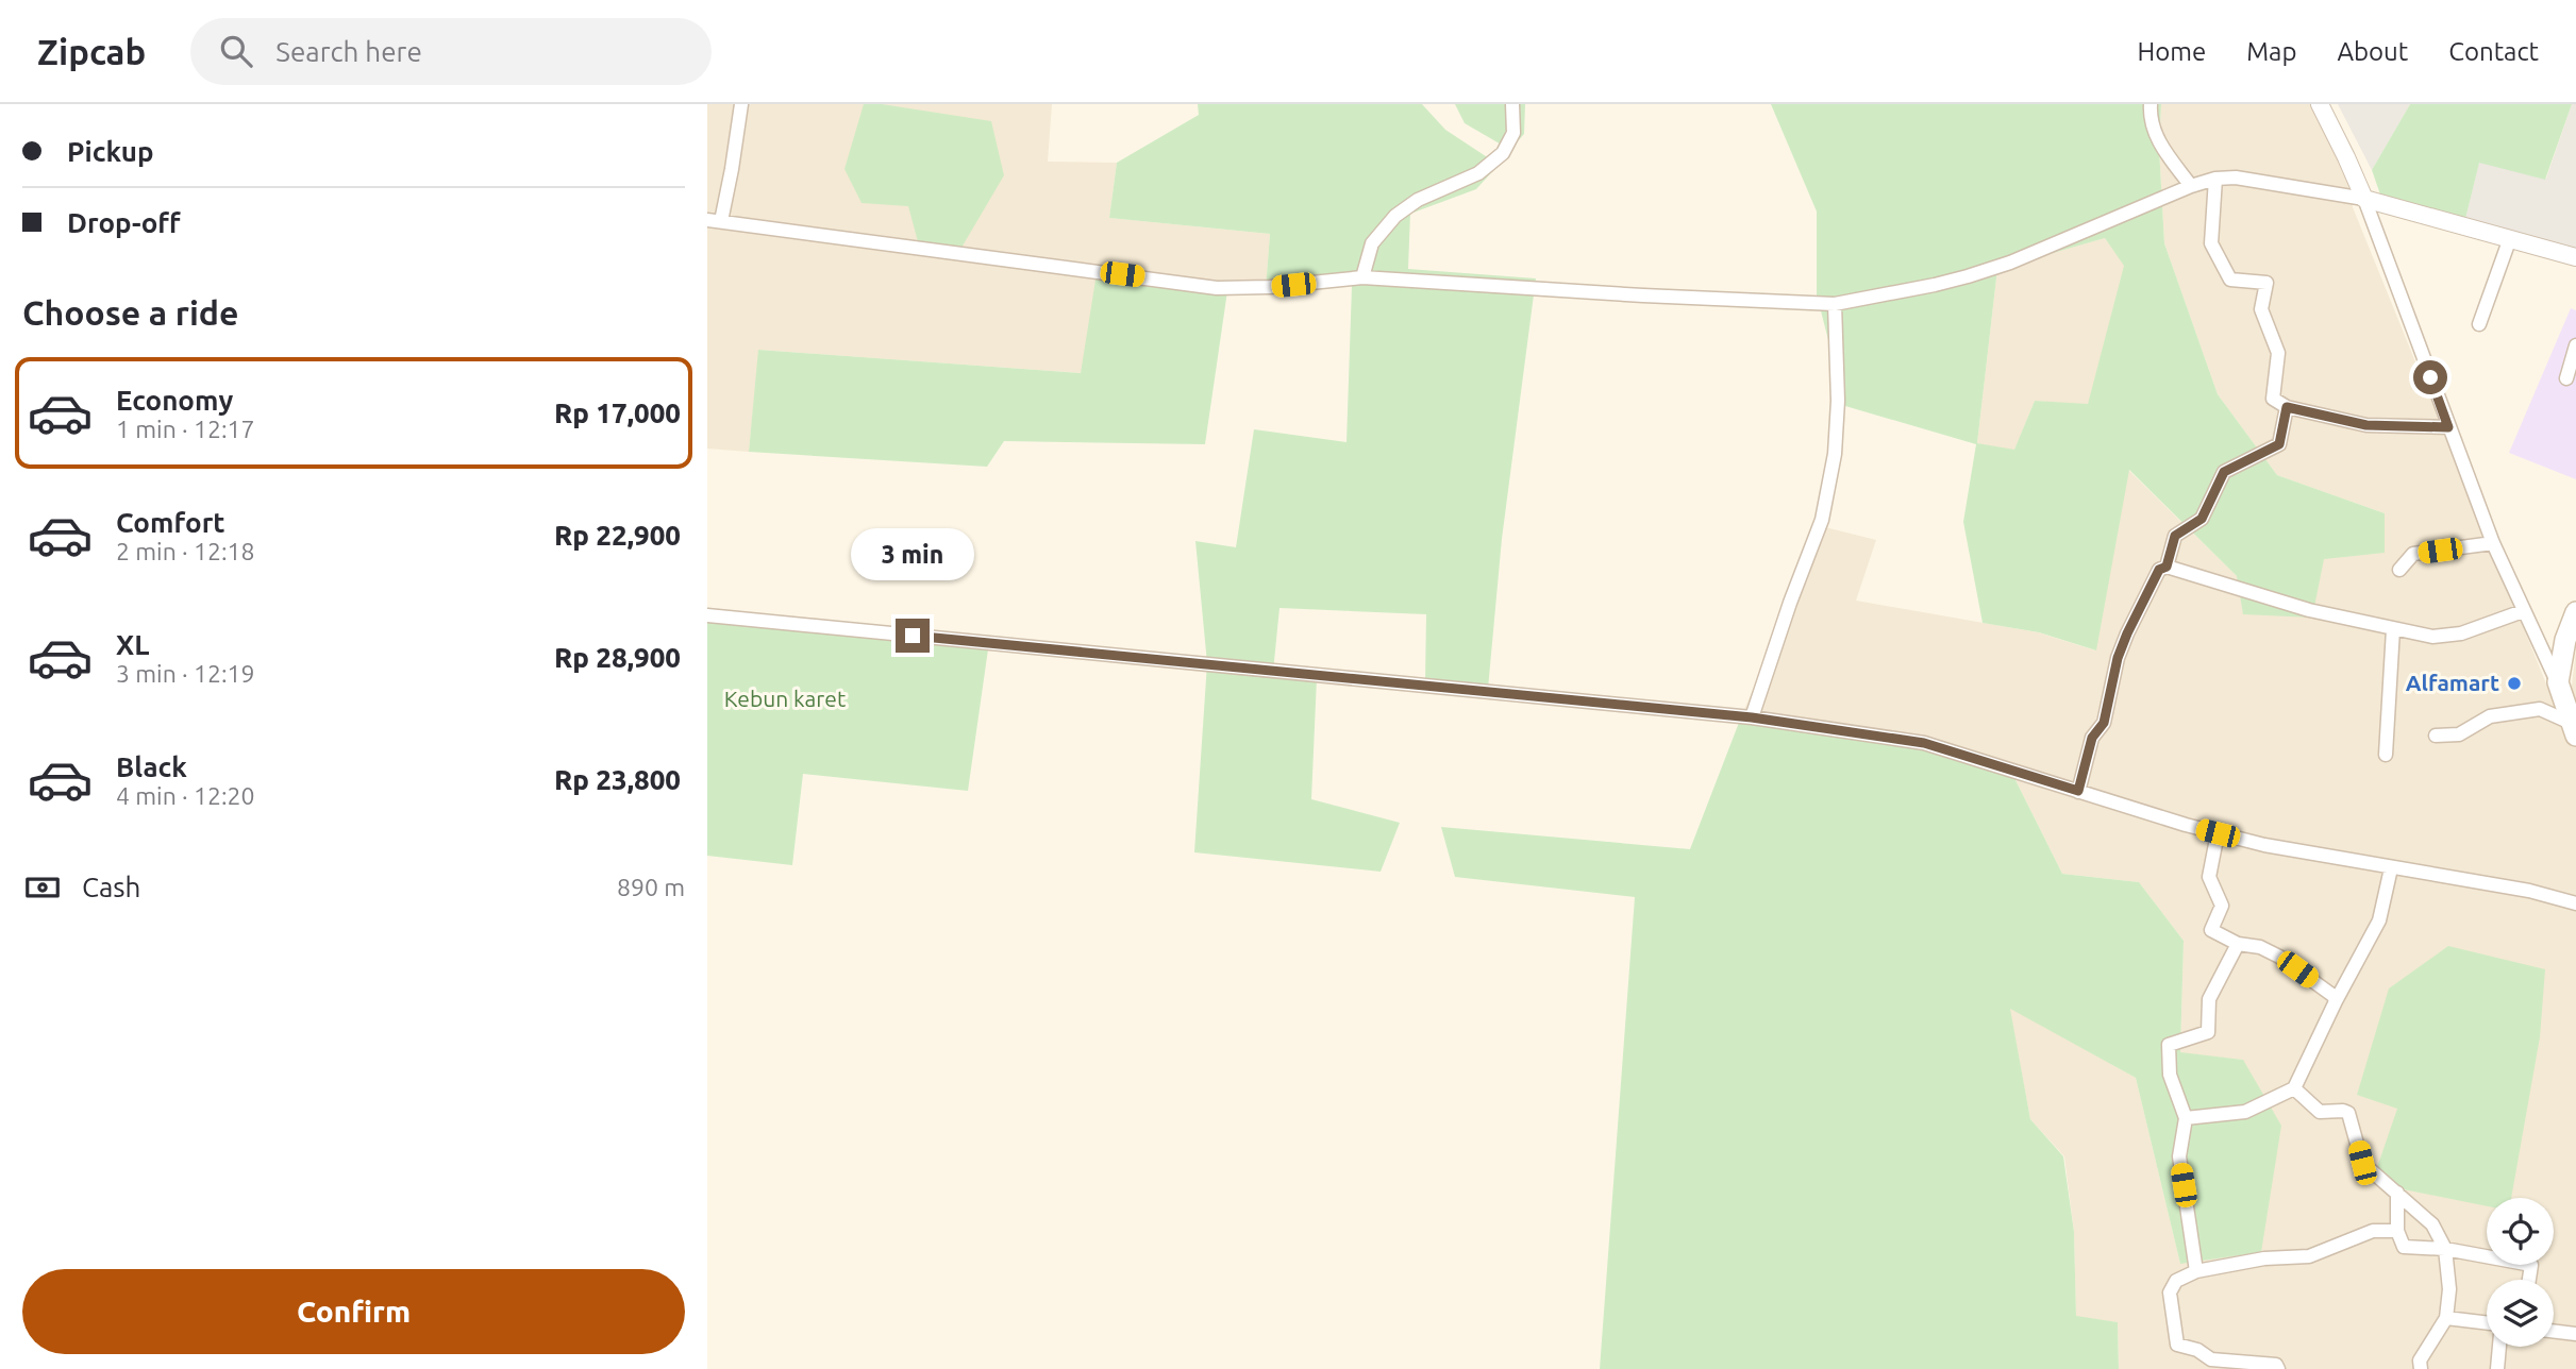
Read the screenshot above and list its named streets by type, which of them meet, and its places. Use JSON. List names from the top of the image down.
{
  "parks": ["Kebun karet"],
  "places": ["Alfamart"],
  "page": {
    "header": "Zipcab",
    "search": "Search here",
    "nav": [
      "Home",
      "Map",
      "About",
      "Contact"
    ],
    "banner": ["Pickup", "Drop-off"],
    "heading": "Choose a ride",
    "list": [
      {
        "name": "Economy",
        "note": "1 min · 12:17",
        "value": "Rp 17,000"
      },
      {
        "name": "Comfort",
        "note": "2 min · 12:18",
        "value": "Rp 22,900"
      },
      {
        "name": "XL",
        "note": "3 min · 12:19",
        "value": "Rp 28,900"
      },
      {
        "name": "Black",
        "note": "4 min · 12:20",
        "value": "Rp 23,800"
      }
    ],
    "bubble": "3 min",
    "pay": ["Cash", "890 m"],
    "buttons": "Confirm"
  }
}
